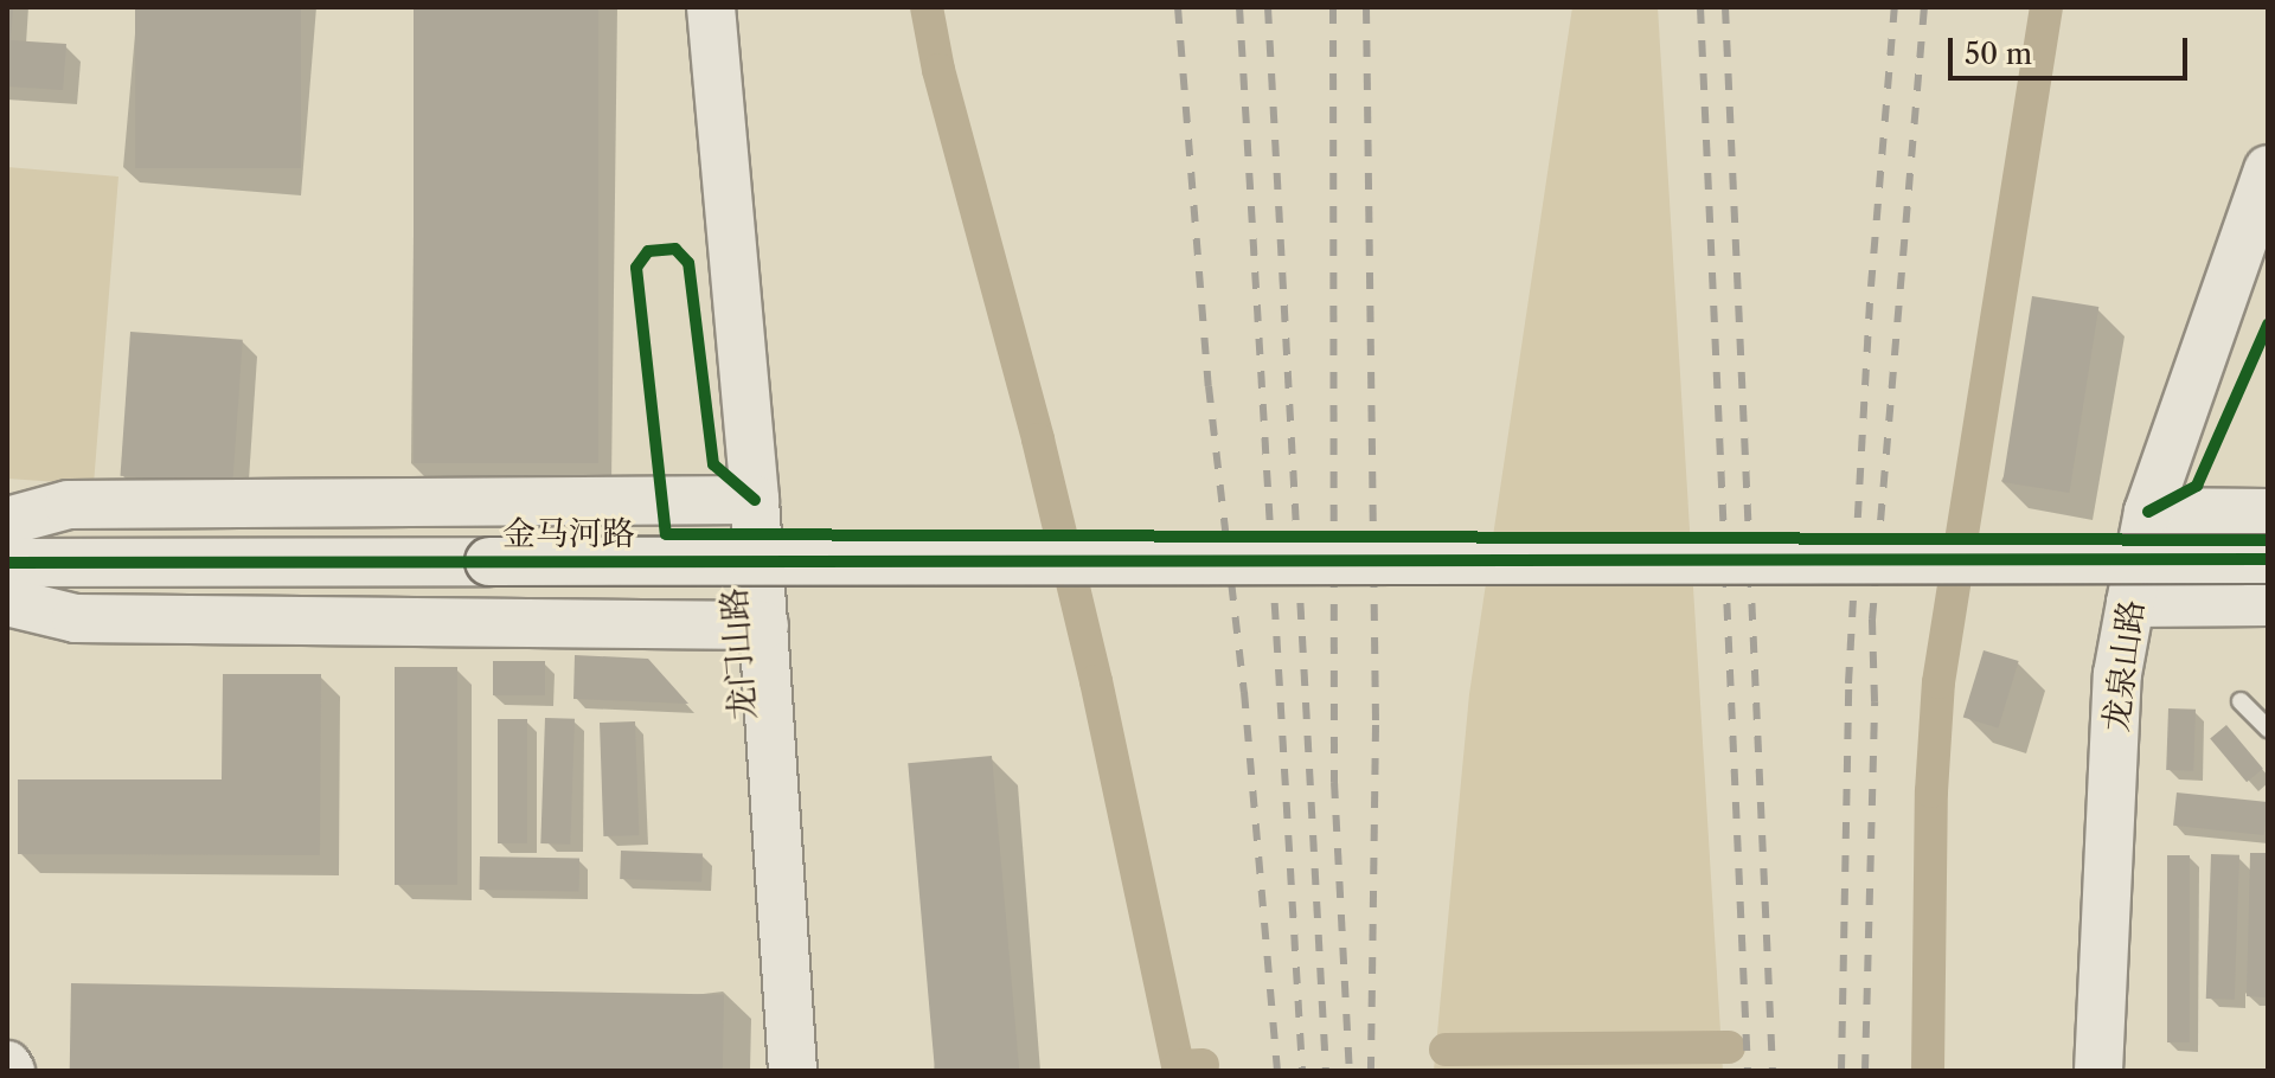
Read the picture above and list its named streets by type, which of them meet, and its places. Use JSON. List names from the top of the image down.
{
  "streets": {
    "street": ["金马河路", "龙门山路", "龙泉山路"]
  },
  "scale_bar": "50 m"
}
